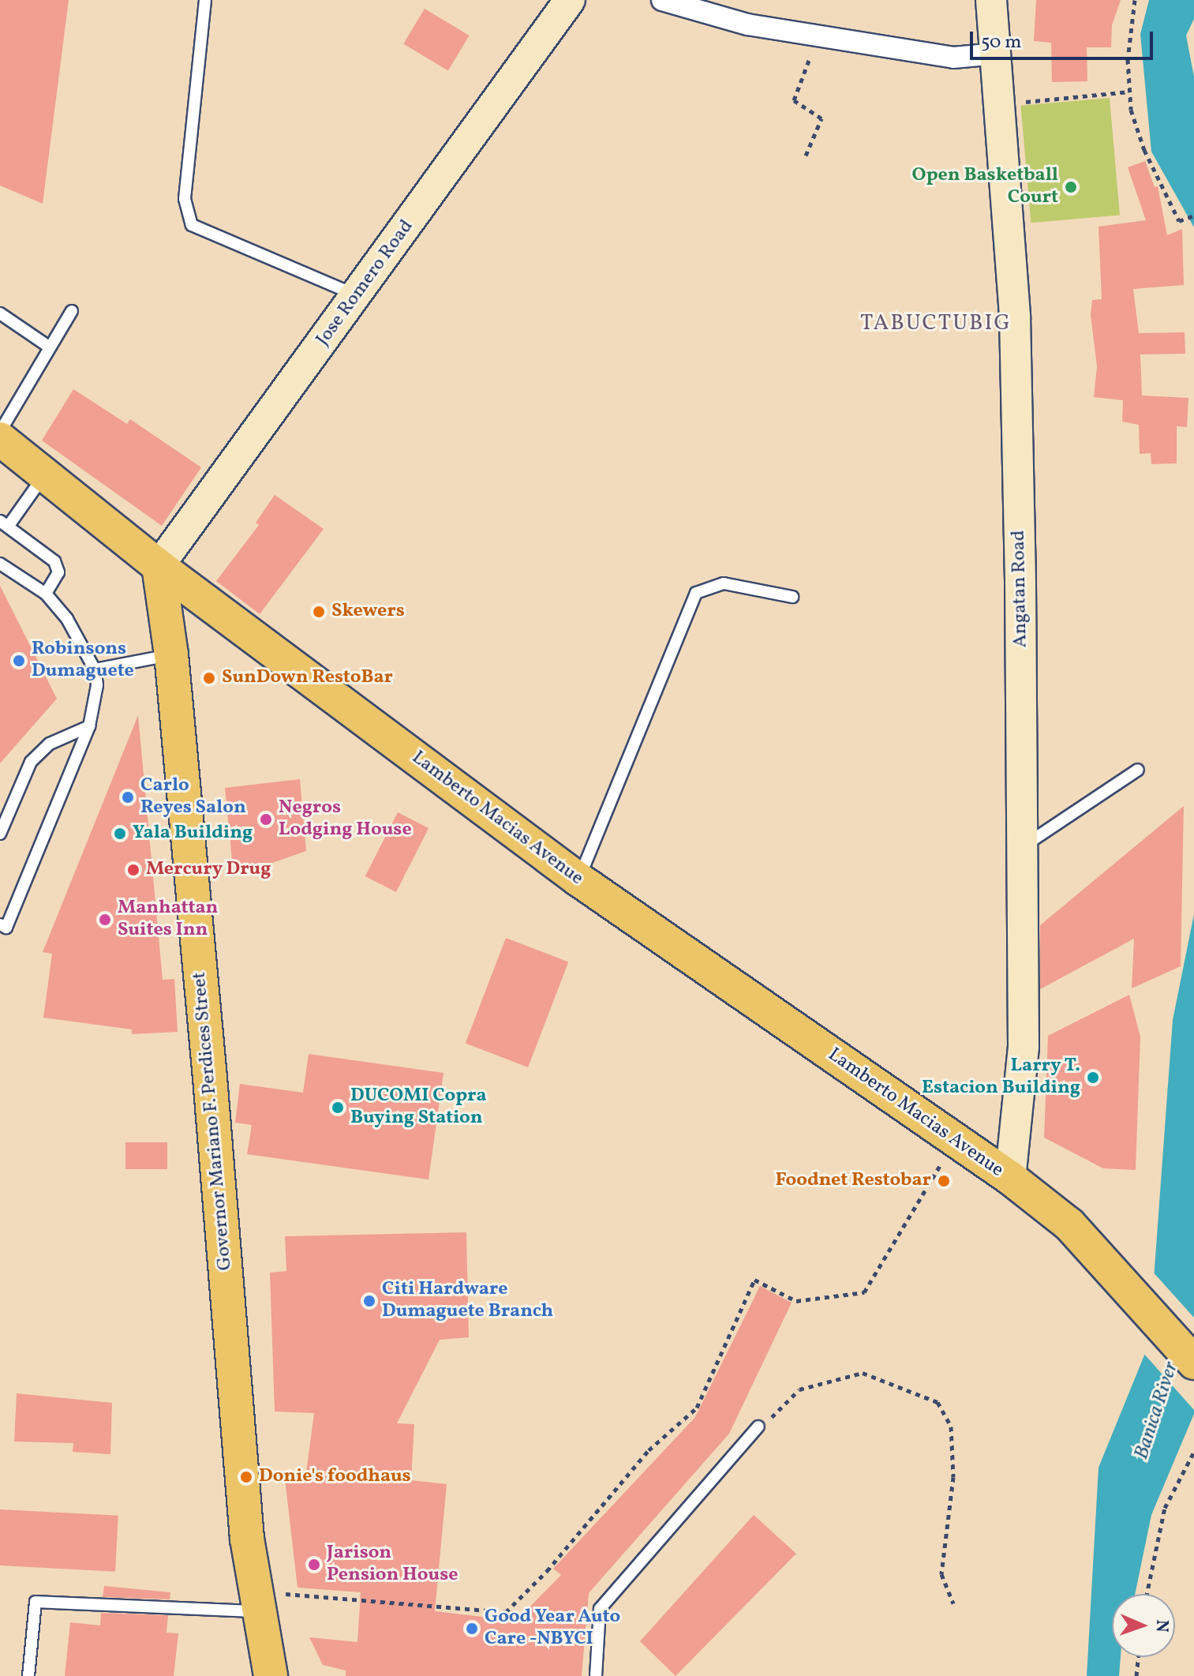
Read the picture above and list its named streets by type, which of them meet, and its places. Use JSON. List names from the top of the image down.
{
  "streets": {
    "main road": [
      "Jose Romero Road",
      "Angatan Road",
      "Lamberto Macias Avenue",
      "Governor Mariano F. Perdices Street"
    ]
  },
  "crossings": [
    ["Jose Romero Road", "Lamberto Macias Avenue"],
    ["Jose Romero Road", "Governor Mariano F. Perdices Street"],
    ["Angatan Road", "Lamberto Macias Avenue"],
    ["Lamberto Macias Avenue", "Governor Mariano F. Perdices Street"]
  ],
  "districts": ["TABUCTUBIG"],
  "water": ["Banica River"],
  "places": [
    "Open Basketball Court",
    "Skewers",
    "Robinsons Dumaguete",
    "SunDown RestoBar",
    "Carlo Reyes Salon",
    "Negros Lodging House",
    "Yala Building",
    "Mercury Drug",
    "Manhattan Suites Inn",
    "Larry T. Estacion Building",
    "DUCOMI Copra Buying Station",
    "Foodnet Restobar",
    "Citi Hardware Dumaguete Branch",
    "Donie's foodhaus",
    "Jarison Pension House",
    "Good Year Auto Care -NBYCI"
  ],
  "scale_bar": "50 m",
  "north": "right"
}
